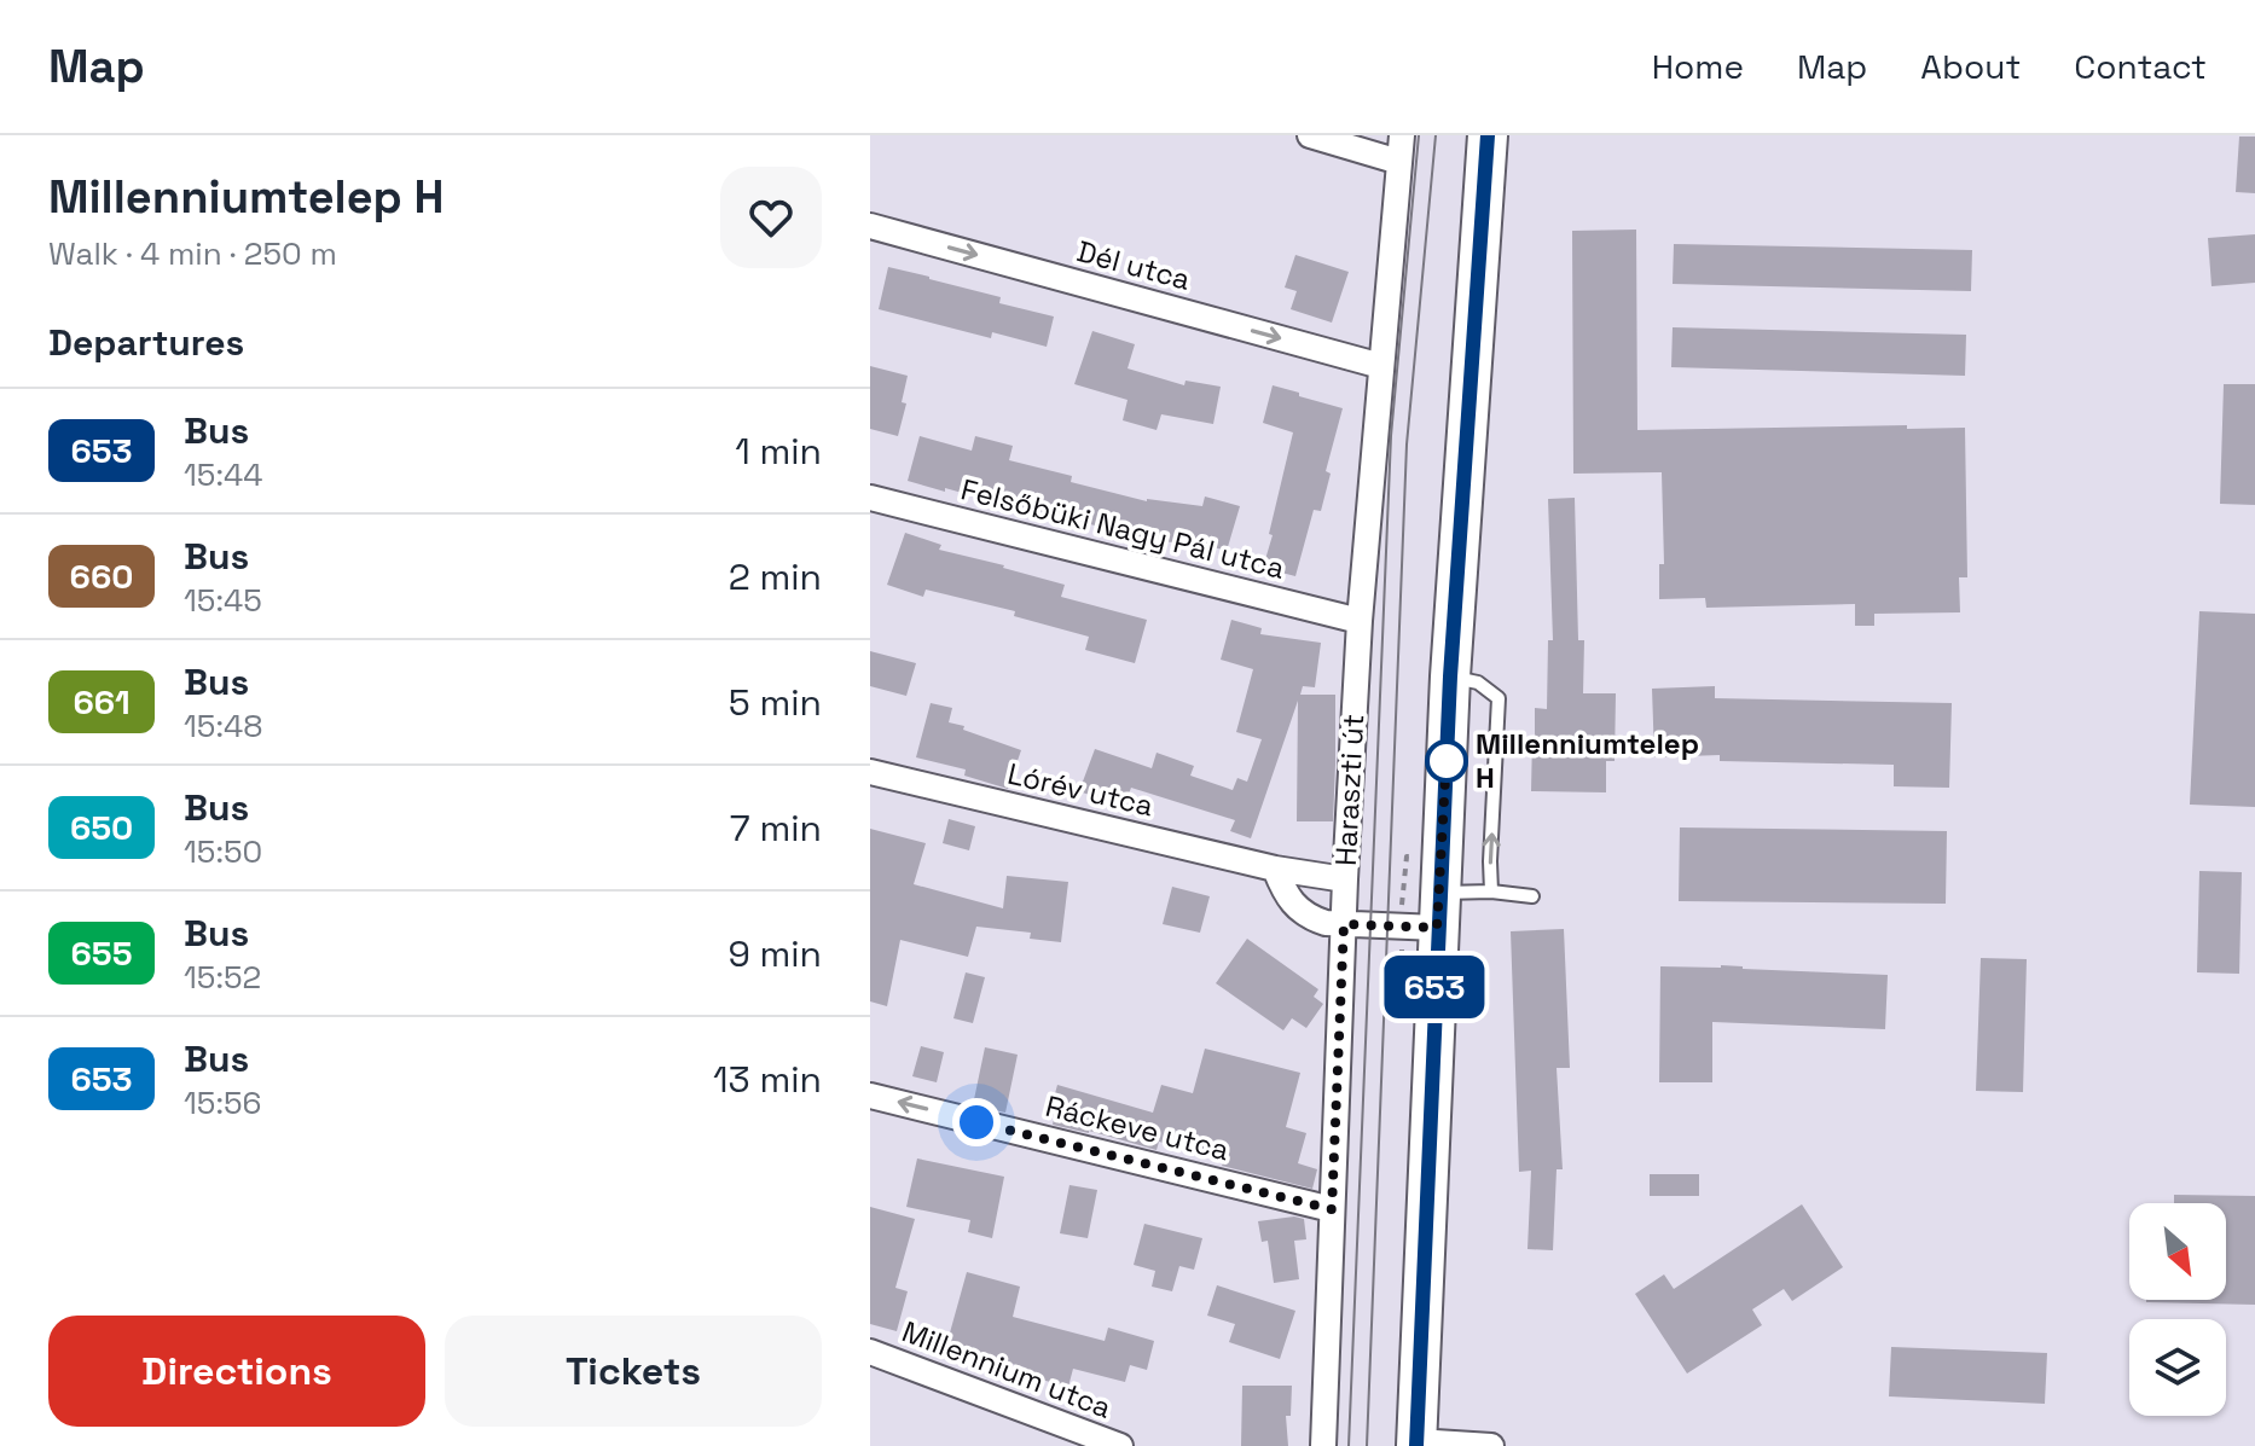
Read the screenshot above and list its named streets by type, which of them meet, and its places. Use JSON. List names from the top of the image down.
{
  "streets": {
    "street": [
      "Dél utca",
      "Felsőbüki Nagy Pál utca",
      "Lórév utca",
      "Haraszti út",
      "Ráckeve utca",
      "Millennium utca"
    ]
  },
  "crossings": [
    ["Dél utca", "Haraszti út"],
    ["Felsőbüki Nagy Pál utca", "Haraszti út"],
    ["Lórév utca", "Haraszti út"],
    ["Haraszti út", "Ráckeve utca"]
  ],
  "one_way": ["Dél utca", "Ráckeve utca"],
  "places": ["Millenniumtelep H"],
  "lines": ["bus line 653"],
  "north": "bottom right",
  "page": {
    "header": "Map",
    "nav": [
      "Home",
      "Map",
      "About",
      "Contact"
    ],
    "heading": [
      ["Millenniumtelep H", "Walk · 4 min · 250 m"],
      "Departures"
    ],
    "on_map": "653",
    "list": [
      {
        "mark": "653",
        "name": "Bus",
        "note": "15:44",
        "value": "1 min"
      },
      {
        "mark": "660",
        "name": "Bus",
        "note": "15:45",
        "value": "2 min"
      },
      {
        "mark": "661",
        "name": "Bus",
        "note": "15:48",
        "value": "5 min"
      },
      {
        "mark": "650",
        "name": "Bus",
        "note": "15:50",
        "value": "7 min"
      },
      {
        "mark": "655",
        "name": "Bus",
        "note": "15:52",
        "value": "9 min"
      },
      {
        "mark": "653",
        "name": "Bus",
        "note": "15:56",
        "value": "13 min"
      }
    ],
    "buttons": ["Directions", "Tickets"]
  }
}
